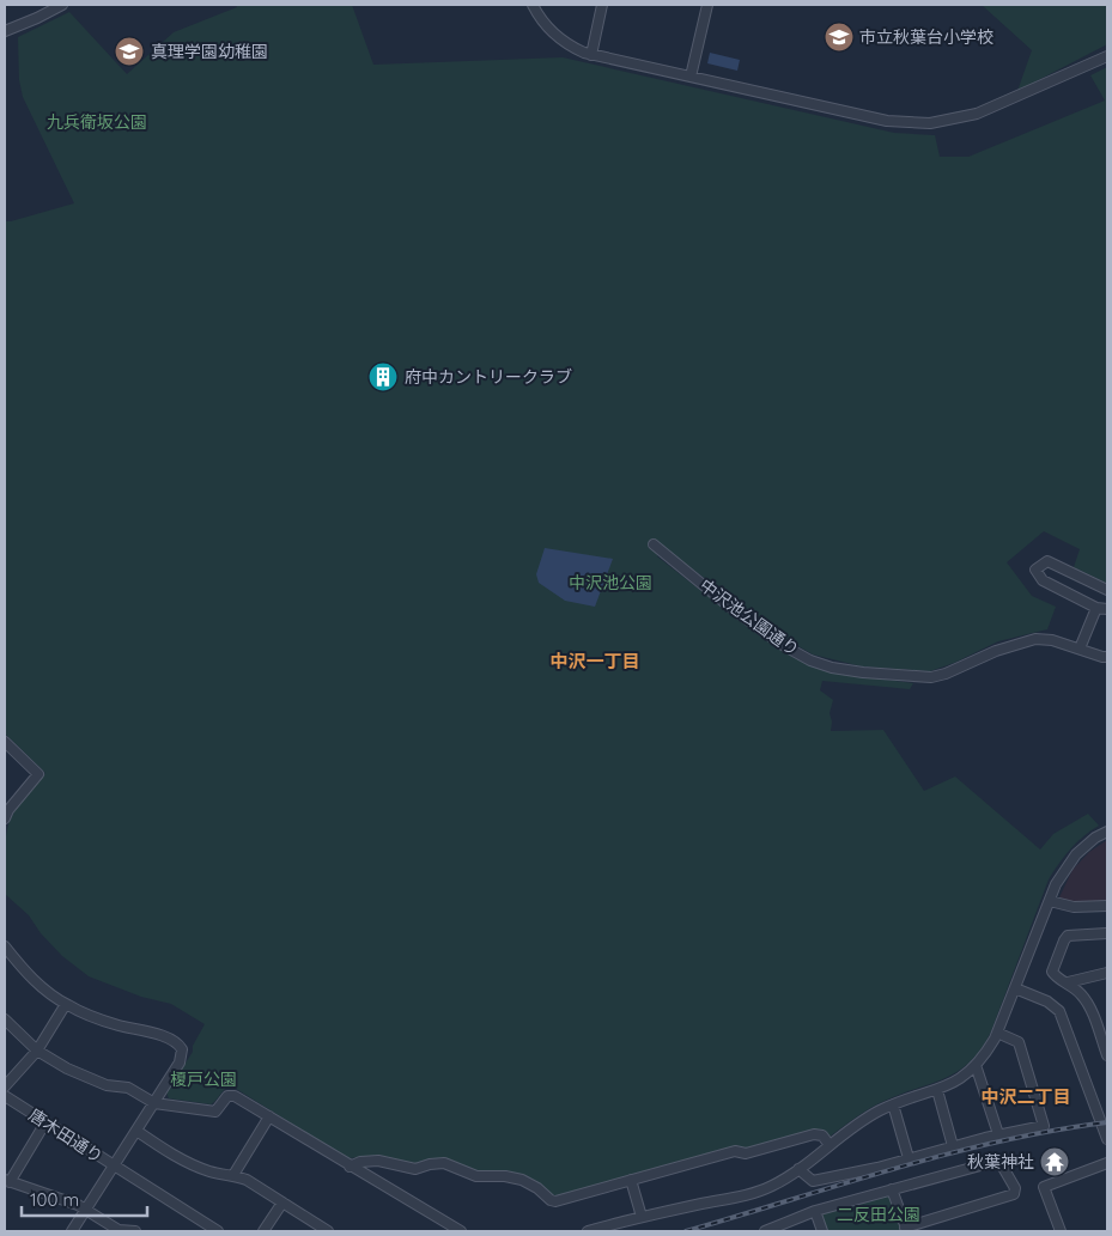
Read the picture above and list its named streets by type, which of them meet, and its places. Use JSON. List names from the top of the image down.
{
  "streets": {
    "street": ["中沢池公園通り", "唐木田通り"]
  },
  "districts": ["中沢一丁目", "中沢二丁目"],
  "parks": [
    "九兵衛坂公園",
    "中沢池公園",
    "榎戸公園",
    "二反田公園"
  ],
  "places": {
    "school or university": ["市立秋葉台小学校", "真理学園幼稚園"],
    "building": ["府中カントリークラブ"],
    "temple": ["秋葉神社"]
  },
  "scale_bar": "100 m"
}
